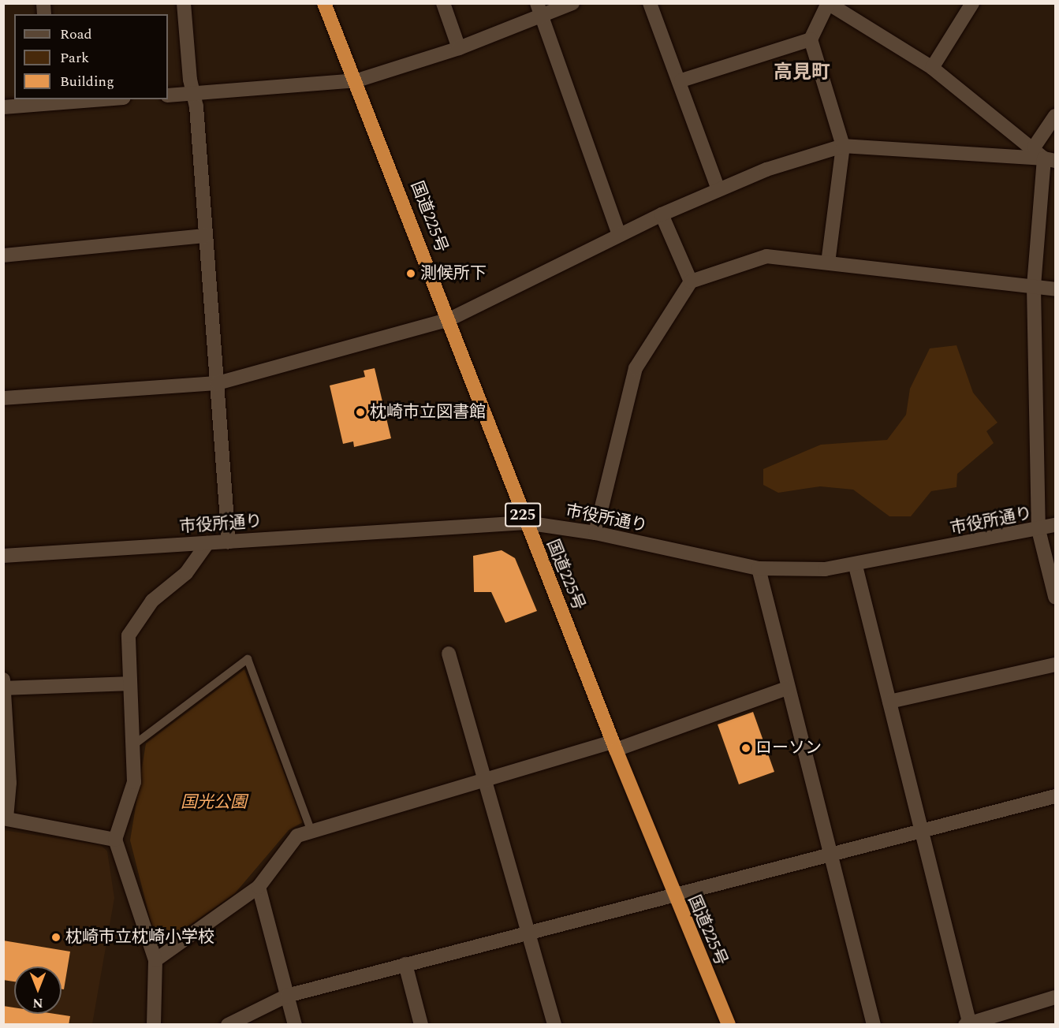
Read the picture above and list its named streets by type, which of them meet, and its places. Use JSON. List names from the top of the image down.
{
  "streets": {
    "highway": ["国道225号", "225"],
    "street": ["市役所通り"]
  },
  "crossings": [
    ["国道225号", "市役所通り"]
  ],
  "districts": ["高見町"],
  "parks": ["国光公園"],
  "places": [
    "測候所下",
    "枕崎市立図書館",
    "ローソン",
    "枕崎市立枕崎小学校"
  ],
  "legend": ["Road", "Park", "Building"],
  "north": "bottom"
}
